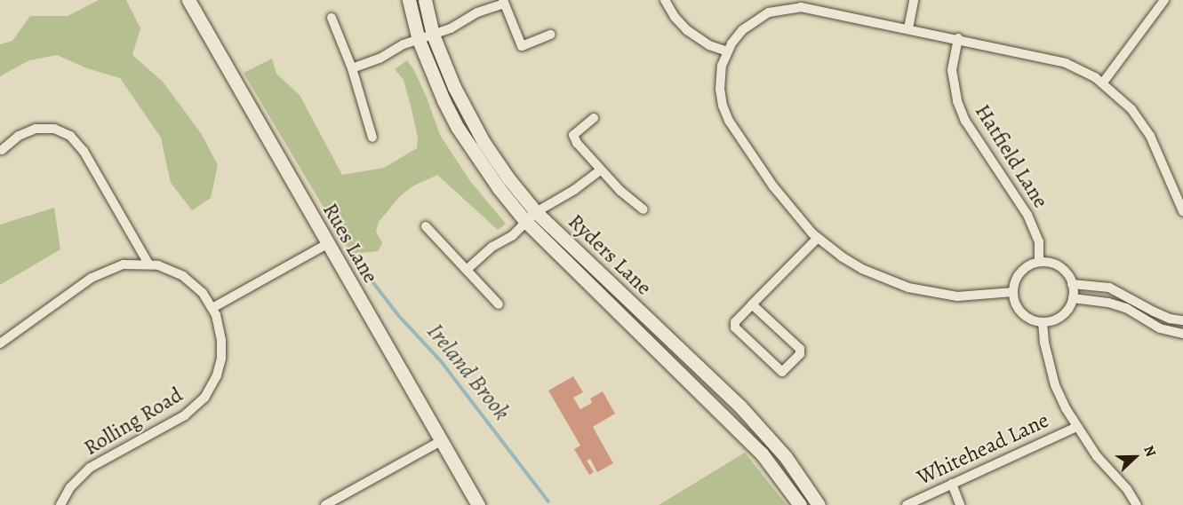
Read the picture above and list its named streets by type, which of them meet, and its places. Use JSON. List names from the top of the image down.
{
  "streets": {
    "main road": ["Rues Lane", "Ryders Lane"],
    "street": ["Hatfield Lane", "Rolling Road", "Whitehead Lane"]
  },
  "water": ["Ireland Brook"],
  "north": "right"
}
